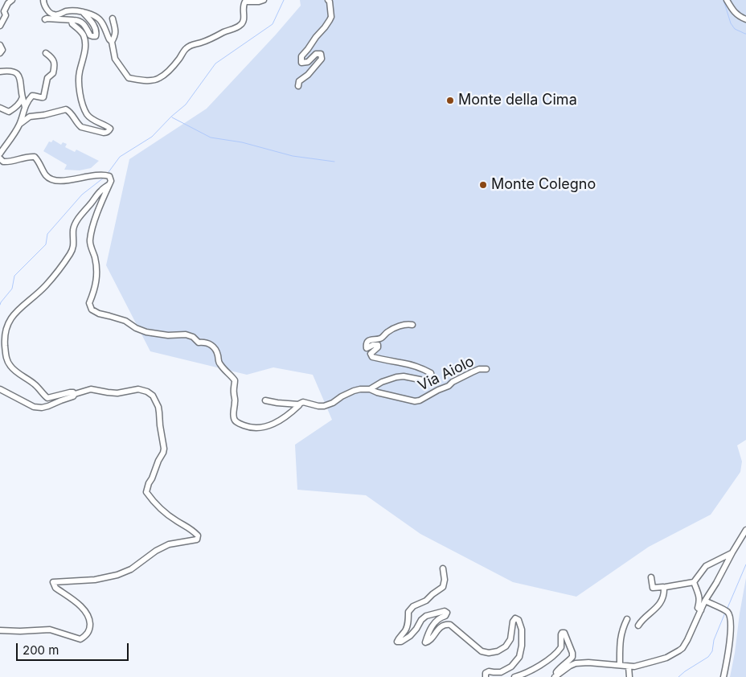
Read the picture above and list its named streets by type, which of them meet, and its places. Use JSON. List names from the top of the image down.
{
  "streets": {
    "street": ["Via Aiolo"]
  },
  "places": ["Monte della Cima", "Monte Colegno"],
  "scale_bar": "200 m"
}
